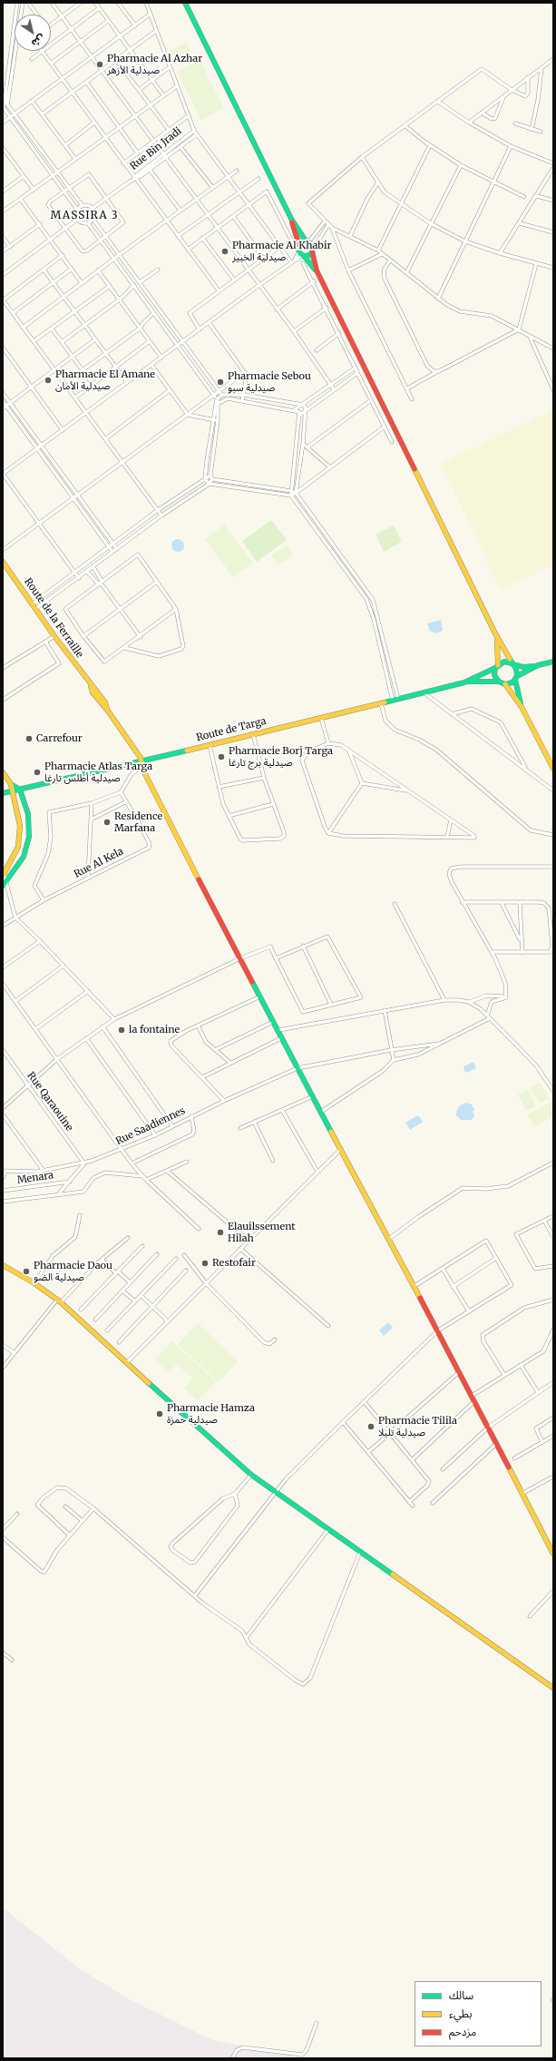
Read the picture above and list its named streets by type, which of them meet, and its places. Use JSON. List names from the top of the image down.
{
  "streets": {
    "street": [
      "Rue Bin Jradi",
      "Route de la Ferraille",
      "Route de Targa",
      "Rue Al Kela",
      "Rue Qaraouine",
      "Rue Saadiennes",
      "Menara"
    ]
  },
  "crossings": [
    ["Route de la Ferraille", "Route de Targa"],
    ["Route de la Ferraille", "Rue Saadiennes"],
    ["Rue Qaraouine", "Rue Saadiennes"]
  ],
  "districts": ["MASSIRA 3"],
  "places": [
    "Pharmacie Al Azhar صيدلية الأزهر",
    "Pharmacie Al Khabir صيدلية الخبير",
    "Pharmacie El Amane صيدلية الأمان",
    "Pharmacie Sebou صيدلية سبو",
    "Carrefour",
    "Pharmacie Borj Targa صيدلية برج تارغا",
    "Pharmacie Atlas Targa صيدلية أطلس تارغا",
    "Residence Marfana",
    "la fontaine",
    "Elauilssement Hilah",
    "Restofair",
    "Pharmacie Daou صيدلية الضو",
    "Pharmacie Hamza صيدلية حمزة",
    "Pharmacie Tilila صيدلية تليلا"
  ],
  "legend": ["سالك", "بطيء", "مزدحم"],
  "north": "bottom right"
}
